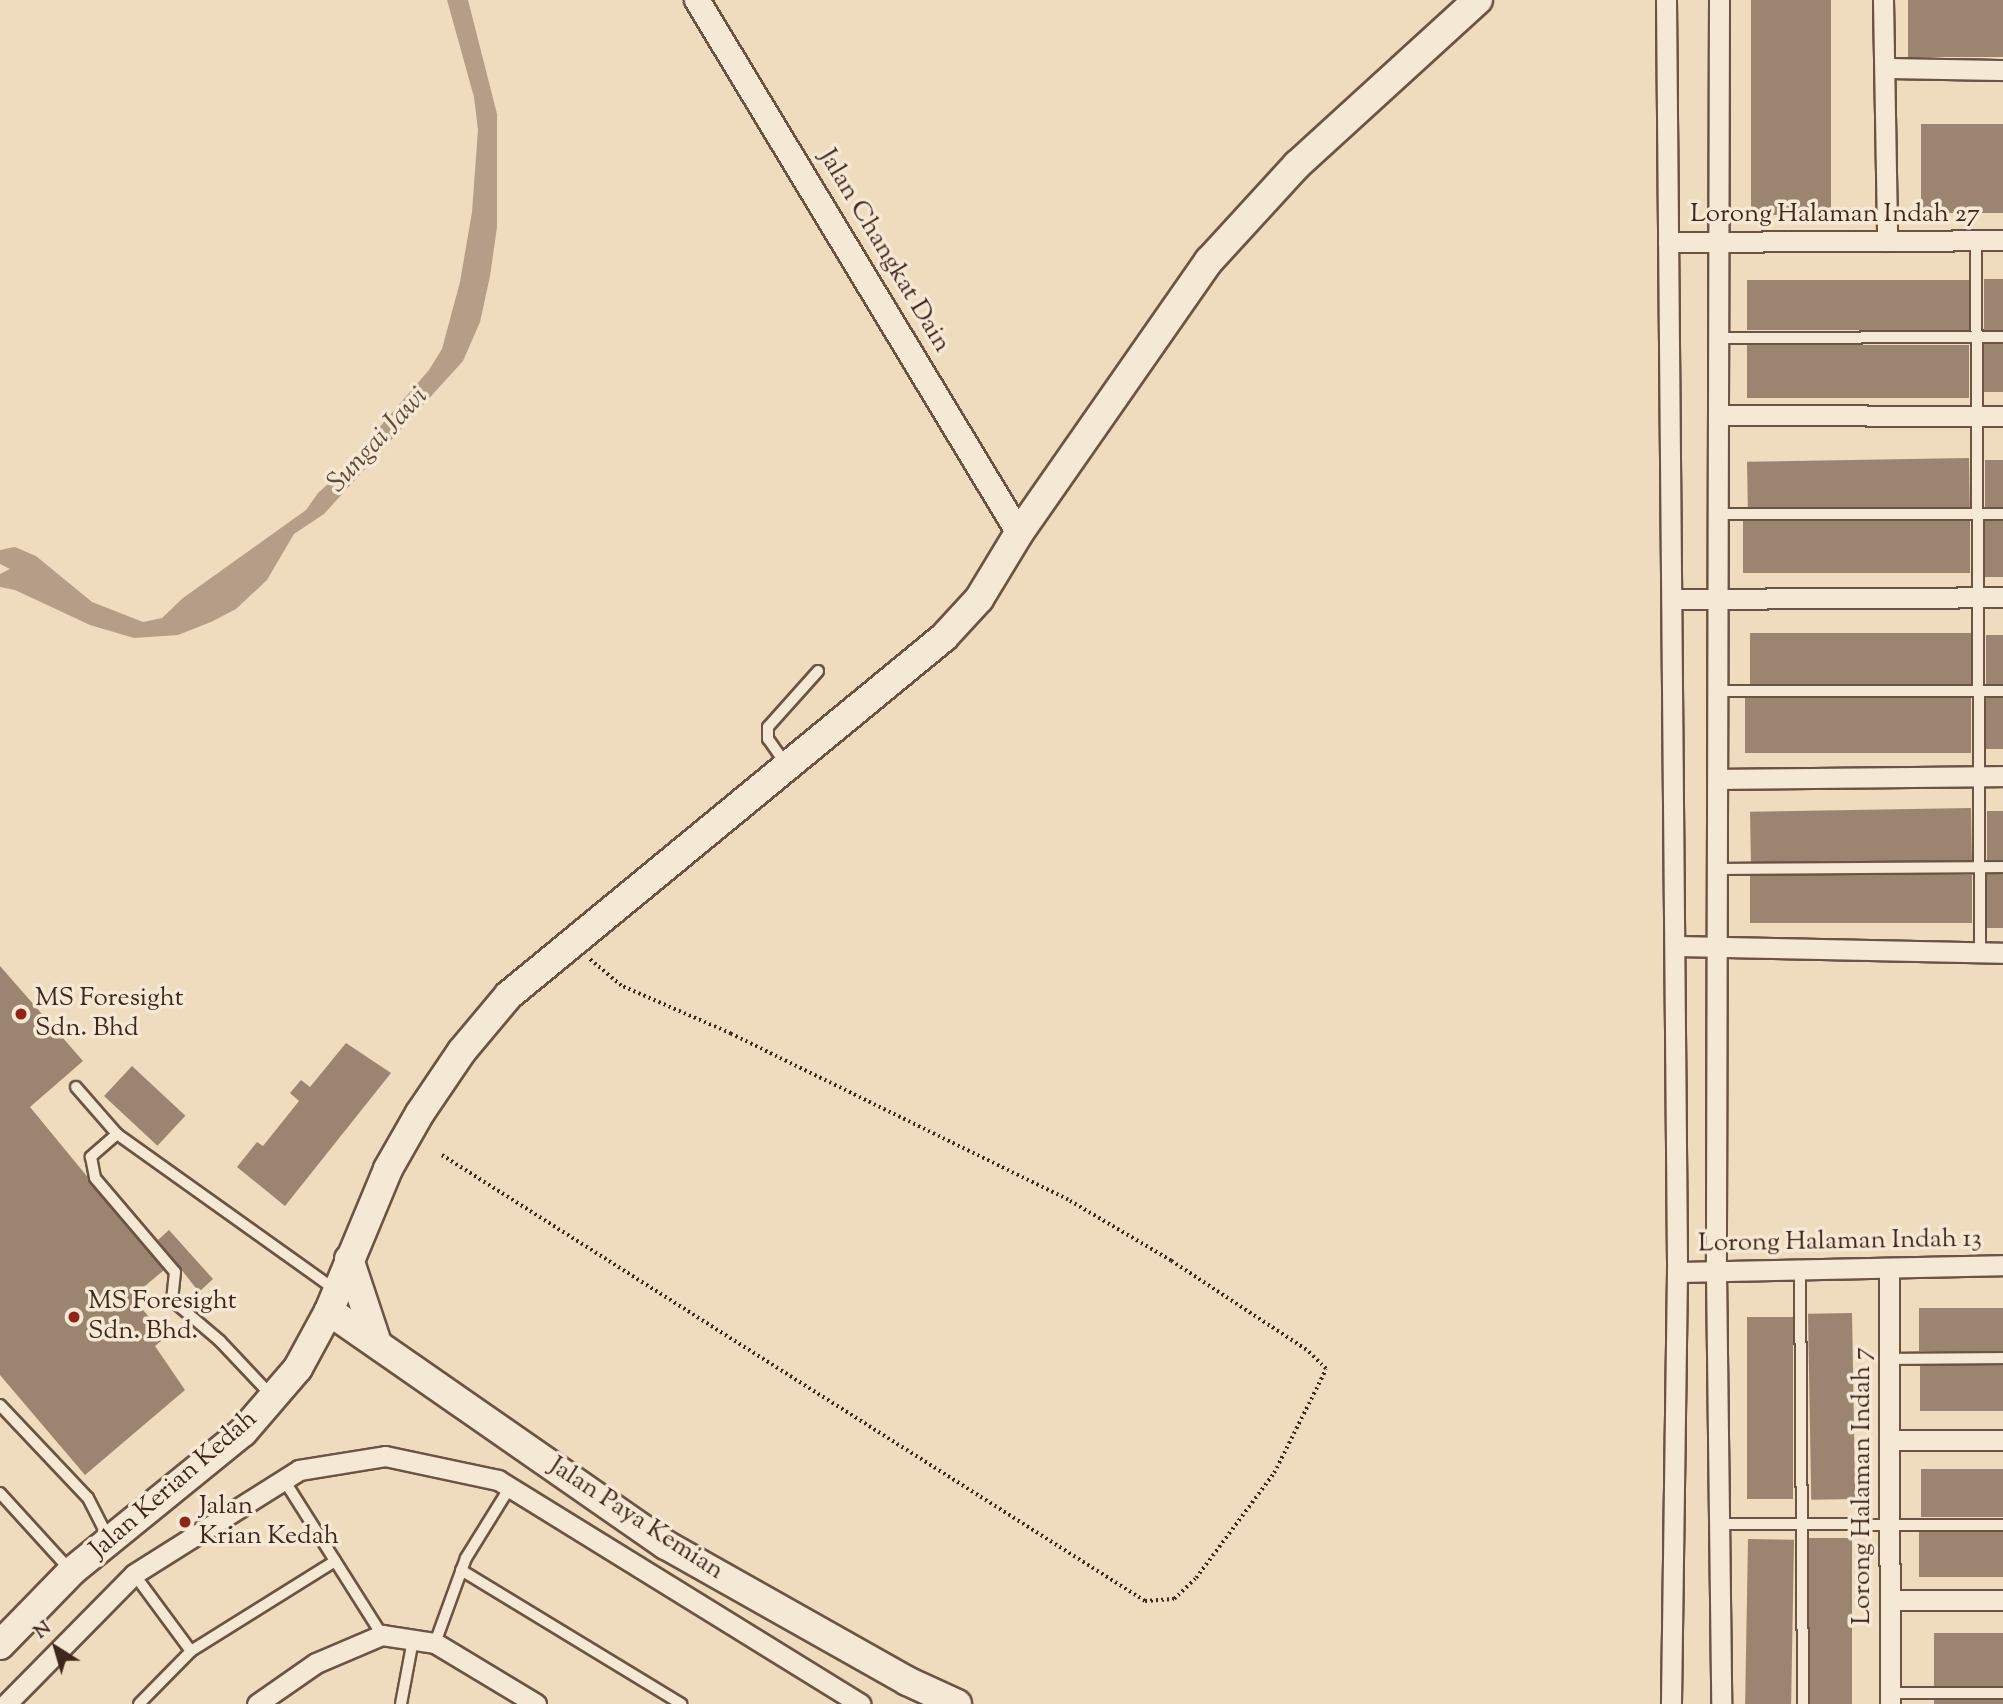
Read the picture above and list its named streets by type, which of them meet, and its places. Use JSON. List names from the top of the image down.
{
  "streets": {
    "main road": ["Jalan Kerian Kedah", "Jalan Paya Kemian"],
    "street": [
      "Lorong Halaman Indah 27",
      "Jalan Changkat Dain",
      "Lorong Halaman Indah 13",
      "Lorong Halaman Indah 7"
    ]
  },
  "crossings": [
    ["Jalan Changkat Dain", "Jalan Kerian Kedah"],
    ["Lorong Halaman Indah 13", "Lorong Halaman Indah 7"],
    ["Jalan Kerian Kedah", "Jalan Paya Kemian"]
  ],
  "water": ["Sungai Jawi"],
  "places": ["MS Foresight Sdn. Bhd", "MS Foresight Sdn. Bhd.", "Jalan Krian Kedah"],
  "north": "top left"
}
